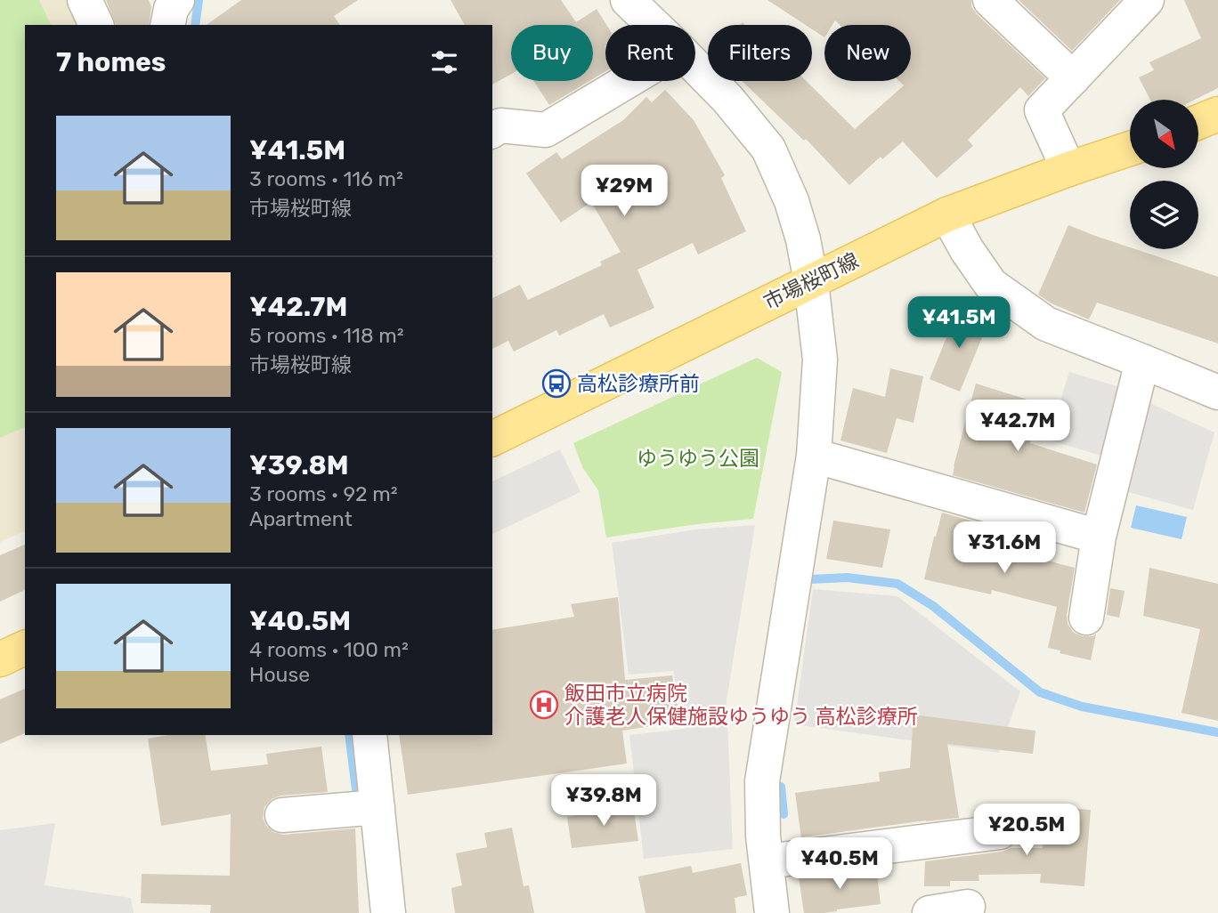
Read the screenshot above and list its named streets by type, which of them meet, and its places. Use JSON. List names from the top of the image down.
{
  "streets": {
    "main road": ["市場桜町線"]
  },
  "parks": ["ゆうゆう公園"],
  "places": {
    "bus stop": ["高松診療所前"],
    "hospital": ["飯田市立病院 介護老人保健施設ゆうゆう 高松診療所"]
  },
  "north": "bottom right",
  "page": {
    "chip": [
      "Buy",
      "Rent",
      "Filters",
      "New"
    ],
    "heading": "7 homes",
    "list": [
      {
        "name": "¥41.5M",
        "note": "3 rooms · 116 m² · 市場桜町線"
      },
      {
        "name": "¥42.7M",
        "note": "5 rooms · 118 m² · 市場桜町線"
      },
      {
        "name": "¥39.8M",
        "note": "3 rooms · 92 m² · Apartment"
      },
      {
        "name": "¥40.5M",
        "note": "4 rooms · 100 m² · House"
      }
    ],
    "price": [
      "¥29M",
      "¥41.5M",
      "¥42.7M",
      "¥31.6M",
      "¥39.8M",
      "¥20.5M",
      "¥40.5M"
    ]
  }
}
